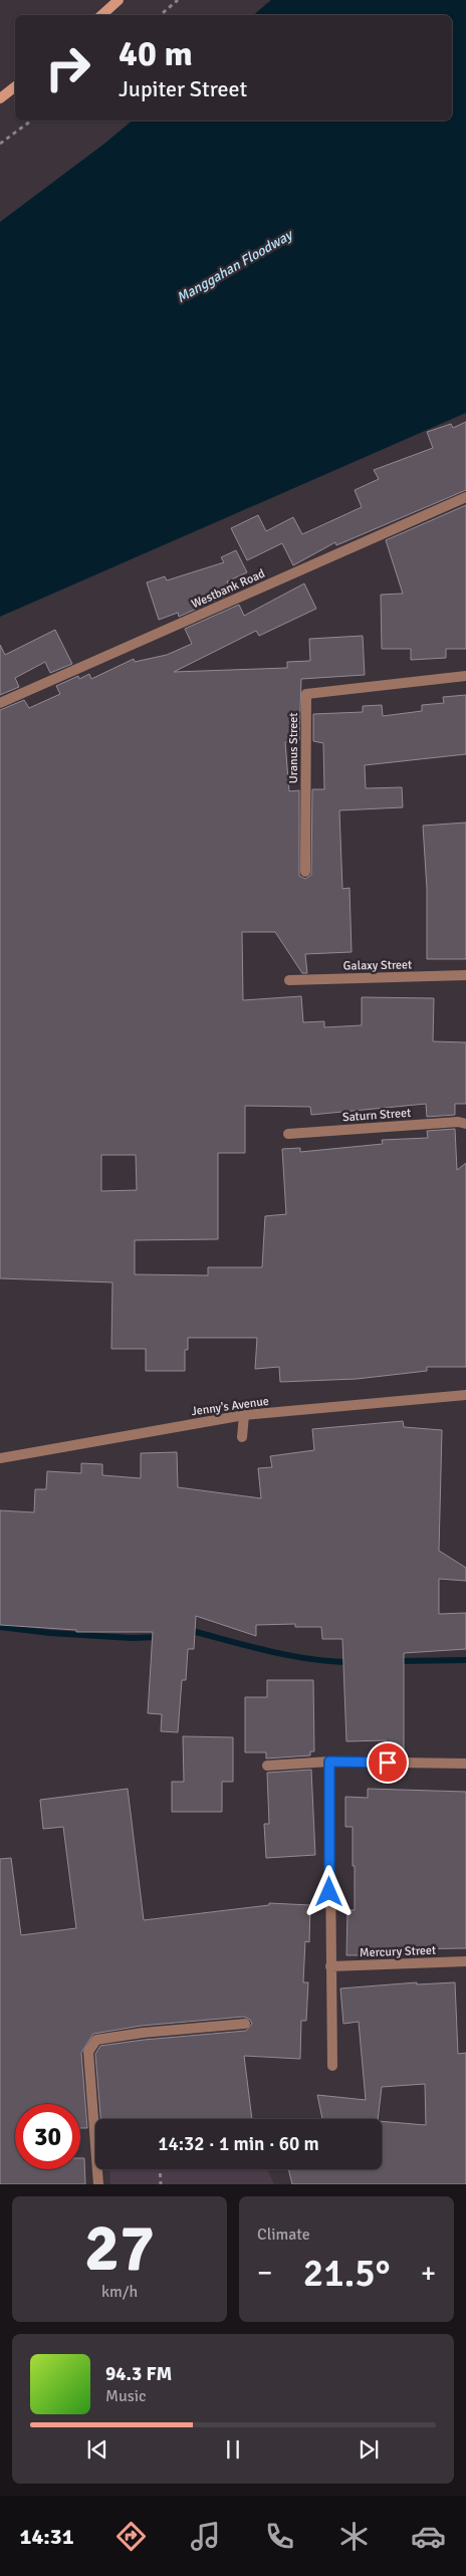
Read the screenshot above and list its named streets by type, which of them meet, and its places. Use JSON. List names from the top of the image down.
{
  "streets": {
    "street": [
      "Westbank Road",
      "Uranus Street",
      "Galaxy Street",
      "Saturn Street",
      "Jenny's Avenue",
      "Mercury Street"
    ]
  },
  "water": ["Manggahan Floodway"],
  "page": {
    "turn": ["40 m", "Jupiter Street"],
    "limit": "30",
    "trip": "14:32 · 1 min · 60 m",
    "tile": [
      ["27", "km/h"],
      "Climate"
    ],
    "heat": ["−", "21.5°", "+"],
    "song": ["94.3 FM", "Music"],
    "tabs": "14:31"
  }
}
